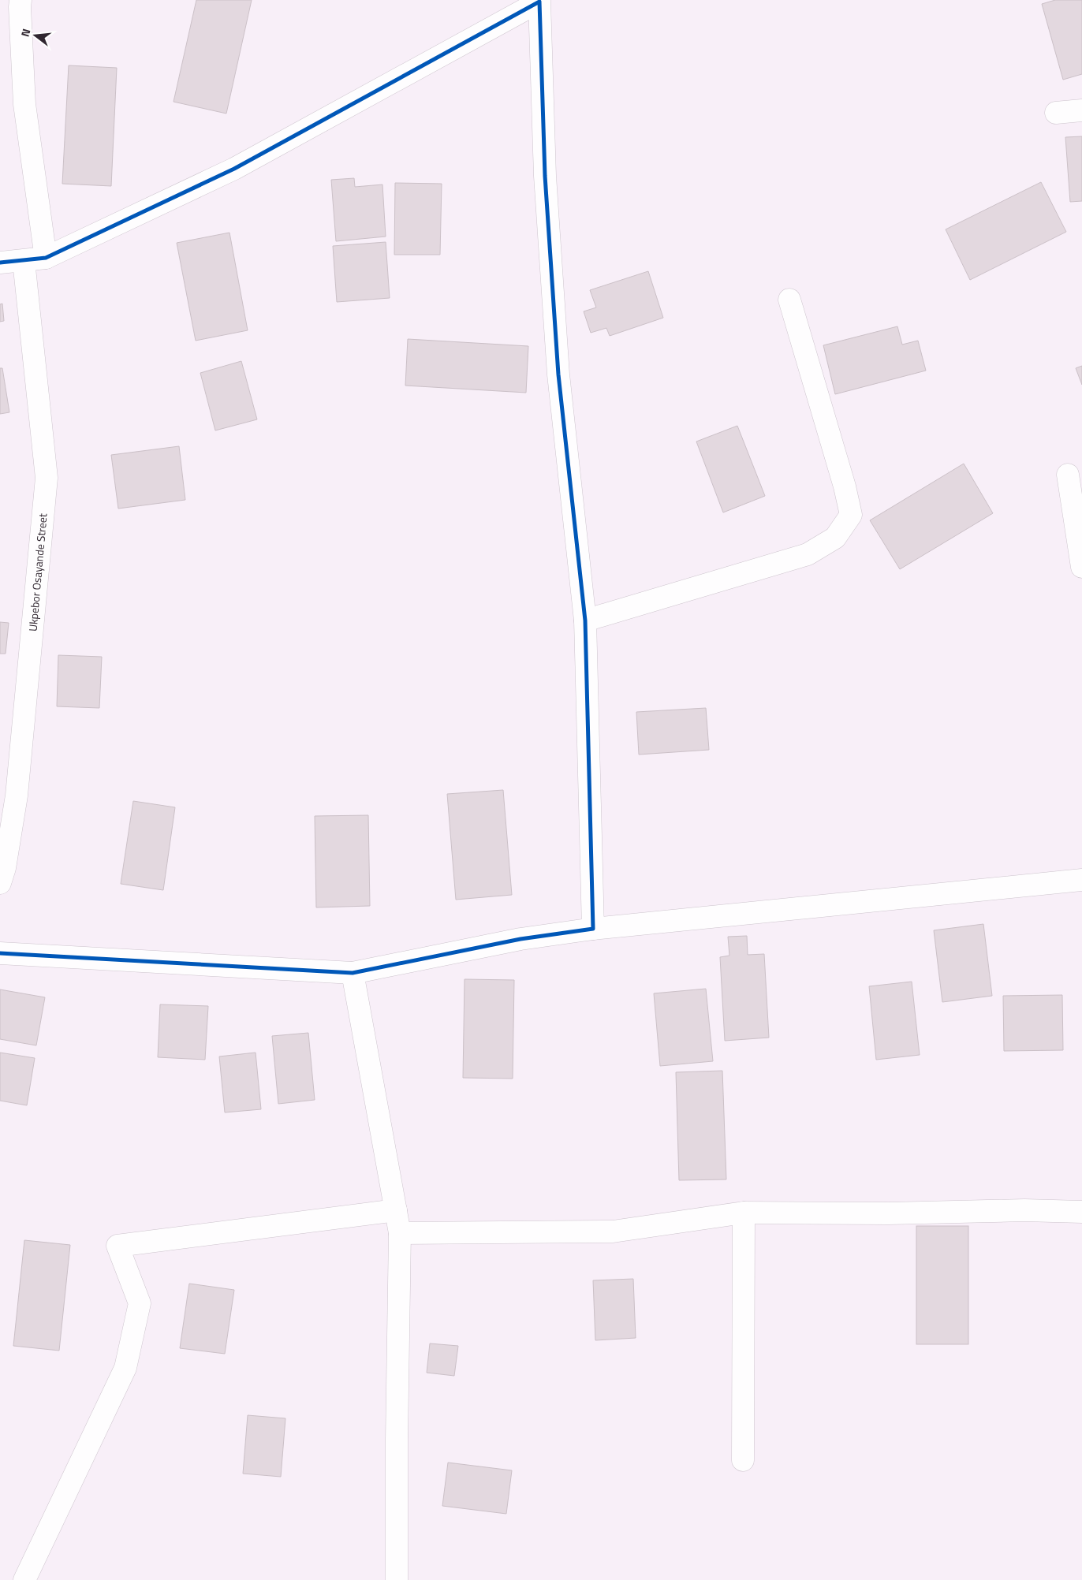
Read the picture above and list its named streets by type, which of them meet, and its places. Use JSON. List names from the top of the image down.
{
  "streets": {
    "street": ["Ukpebor Osayande Street"]
  },
  "north": "left"
}
